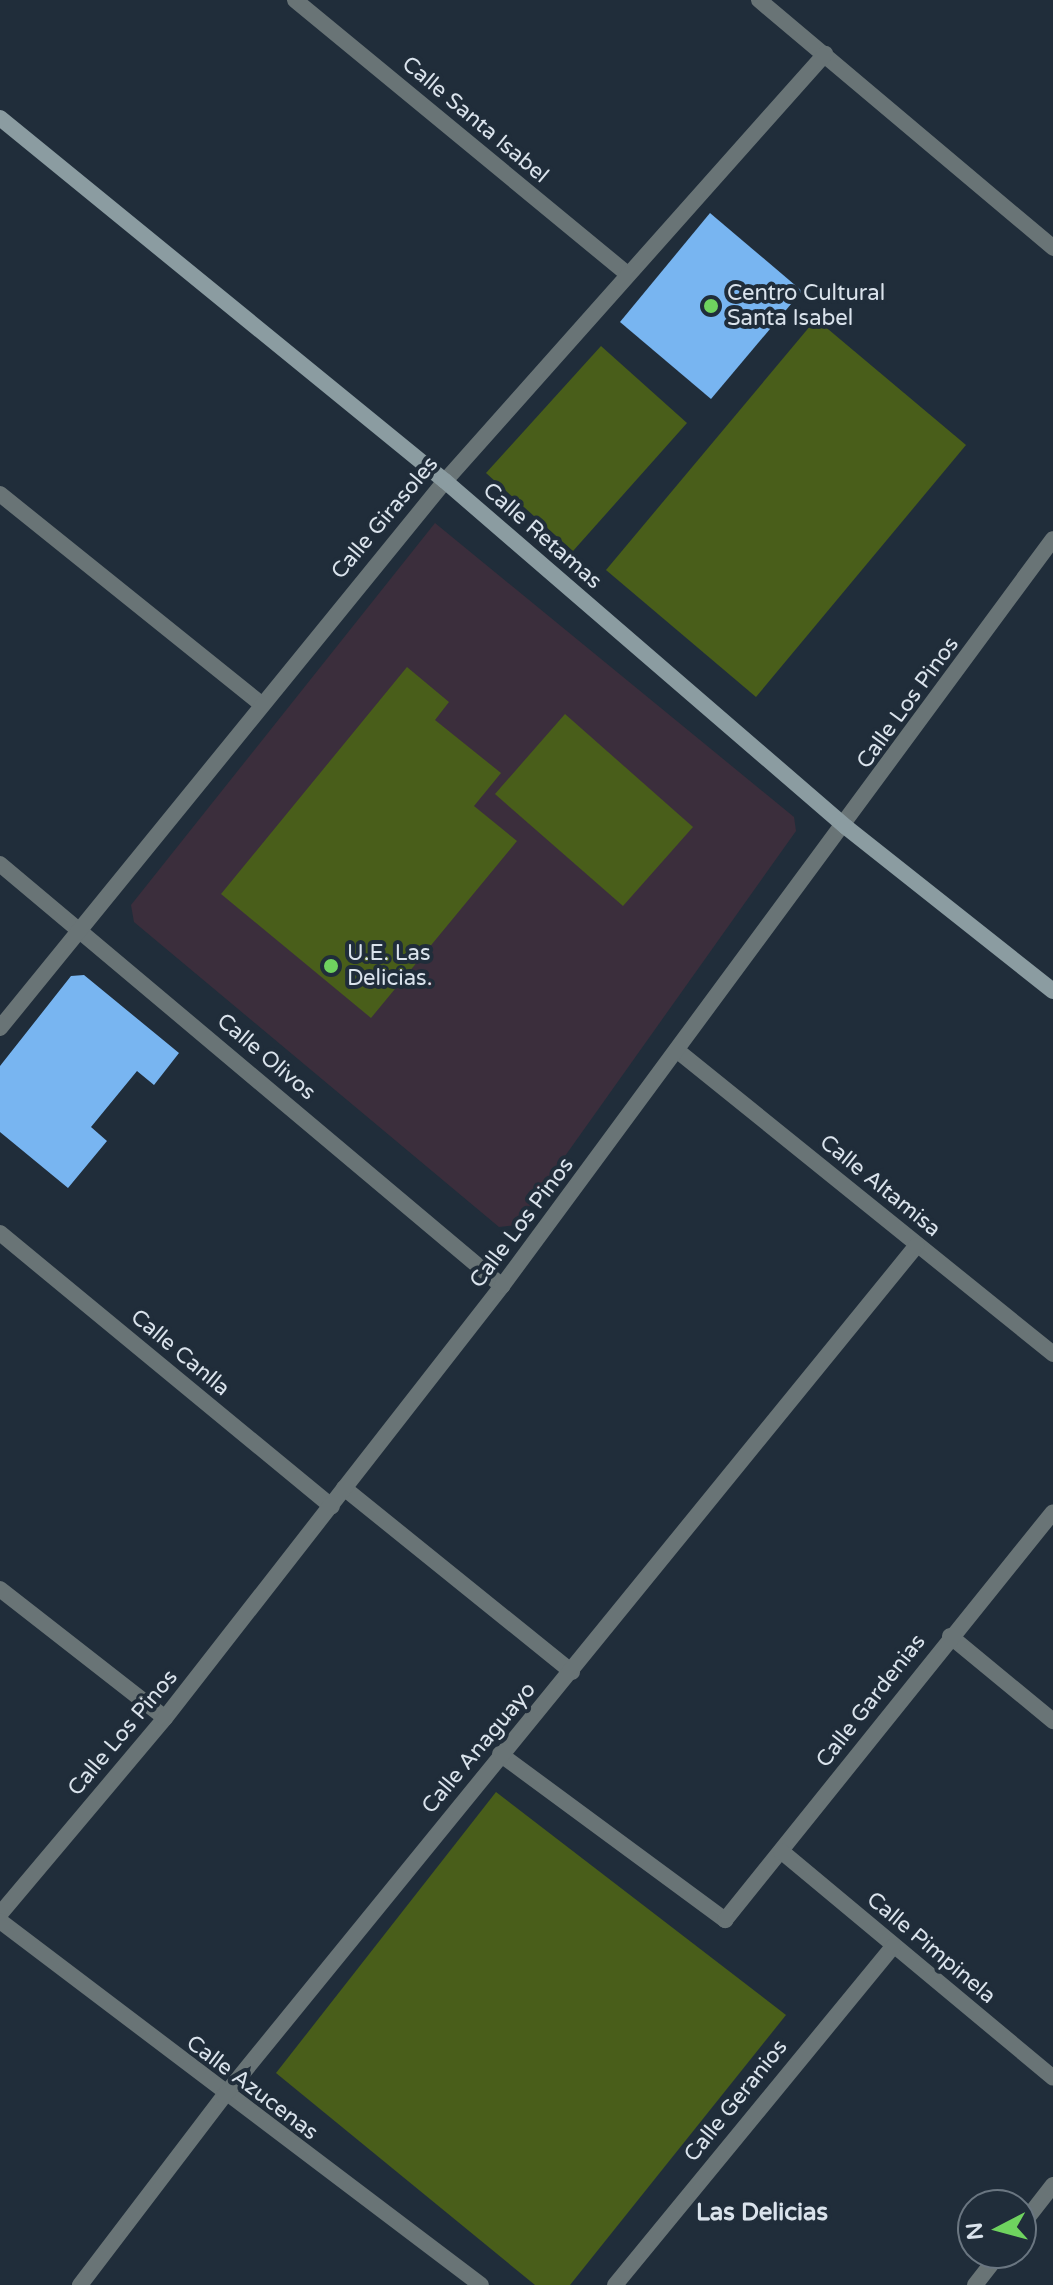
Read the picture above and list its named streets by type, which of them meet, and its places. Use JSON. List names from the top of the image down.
{
  "streets": {
    "street": [
      "Calle Santa Isabel",
      "Calle Girasoles",
      "Calle Retamas",
      "Calle Los Pinos",
      "Calle Olivos",
      "Calle Altamisa",
      "Calle Canlla",
      "Calle Gardenias",
      "Calle Anaguayo",
      "Calle Pimpinela",
      "Calle Azucenas",
      "Calle Geranios"
    ]
  },
  "crossings": [
    ["Calle Santa Isabel", "Calle Girasoles"],
    ["Calle Girasoles", "Calle Retamas"],
    ["Calle Girasoles", "Calle Olivos"],
    ["Calle Retamas", "Calle Los Pinos"],
    ["Calle Los Pinos", "Calle Olivos"],
    ["Calle Los Pinos", "Calle Altamisa"],
    ["Calle Los Pinos", "Calle Canlla"],
    ["Calle Altamisa", "Calle Anaguayo"],
    ["Calle Gardenias", "Calle Anaguayo"],
    ["Calle Gardenias", "Calle Pimpinela"],
    ["Calle Anaguayo", "Calle Azucenas"],
    ["Calle Pimpinela", "Calle Geranios"]
  ],
  "districts": ["Las Delicias"],
  "places": ["Centro Cultural Santa Isabel", "U.E. Las Delicias."],
  "north": "left"
}
